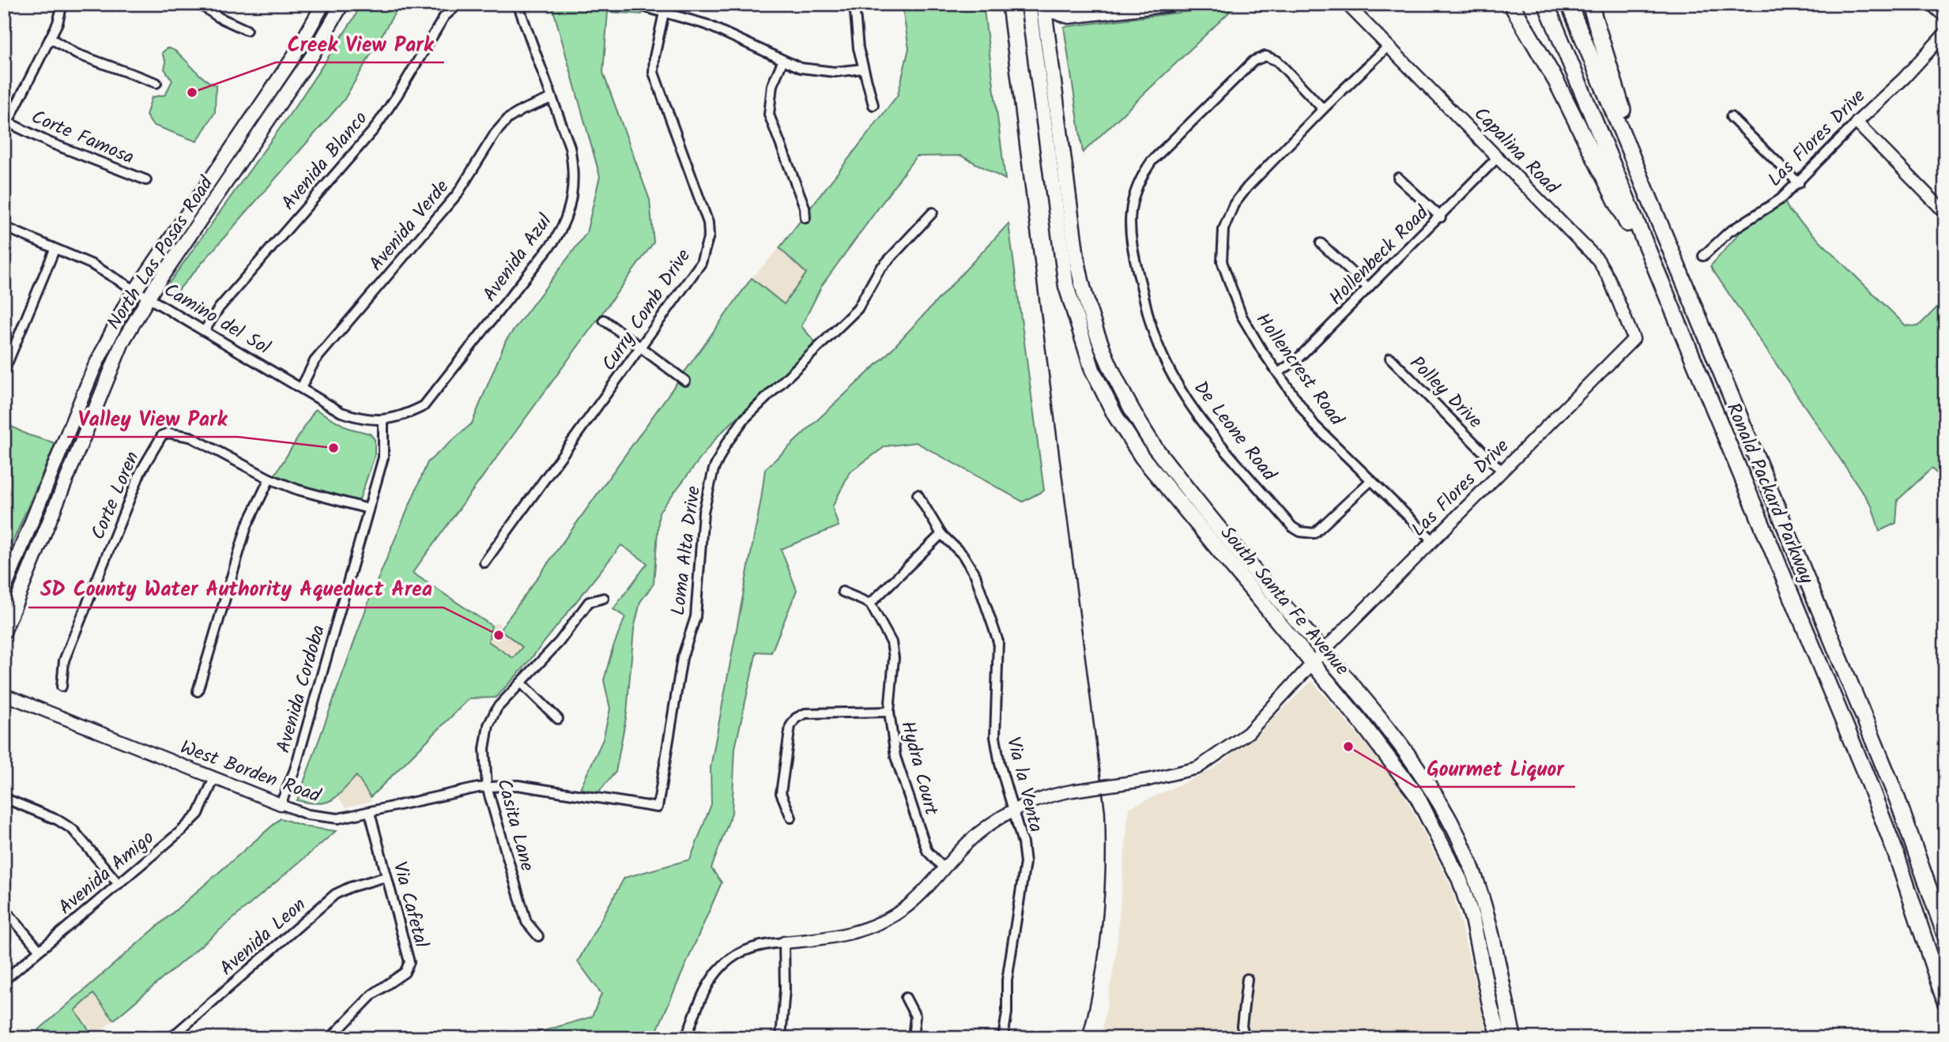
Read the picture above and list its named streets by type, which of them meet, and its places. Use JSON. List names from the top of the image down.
{
  "streets": {
    "highway": ["Ronald Packard Parkway"],
    "main road": ["North Las Posas Road", "South Santa Fe Avenue"],
    "street": [
      "Corte Famosa",
      "Las Flores Drive",
      "Capalina Road",
      "Avenida Blanco",
      "Avenida Verde",
      "Hollenbeck Road",
      "Avenida Azul",
      "Curry Comb Drive",
      "Camino del Sol",
      "Hollencrest Road",
      "Polley Drive",
      "De Leone Road",
      "Corte Loren",
      "Loma Alta Drive",
      "Avenida Cordoba",
      "Hydra Court",
      "West Borden Road",
      "Via la Venta",
      "Casita Lane",
      "Avenida Amigo",
      "Via Cafetal",
      "Avenida Leon"
    ]
  },
  "crossings": [
    ["Las Flores Drive", "Capalina Road"],
    ["Las Flores Drive", "Hollencrest Road"],
    ["Las Flores Drive", "Polley Drive"],
    ["Las Flores Drive", "South Santa Fe Avenue"],
    ["Las Flores Drive", "Hydra Court"],
    ["Las Flores Drive", "Via la Venta"],
    ["Capalina Road", "Hollenbeck Road"],
    ["Capalina Road", "Hollencrest Road"],
    ["Avenida Blanco", "Camino del Sol"],
    ["Avenida Verde", "Avenida Azul"],
    ["Avenida Verde", "Camino del Sol"],
    ["North Las Posas Road", "Camino del Sol"],
    ["Hollenbeck Road", "Hollencrest Road"],
    ["Avenida Azul", "Camino del Sol"],
    ["Avenida Azul", "Avenida Cordoba"],
    ["Camino del Sol", "Avenida Cordoba"],
    ["Hollencrest Road", "De Leone Road"],
    ["Corte Loren", "Avenida Cordoba"],
    ["Loma Alta Drive", "West Borden Road"],
    ["Avenida Cordoba", "West Borden Road"],
    ["West Borden Road", "Casita Lane"],
    ["West Borden Road", "Avenida Amigo"],
    ["West Borden Road", "Via Cafetal"],
    ["Via Cafetal", "Avenida Leon"]
  ],
  "places": [
    "Creek View Park",
    "Valley View Park",
    "SD County Water Authority Aqueduct Area",
    "Gourmet Liquor"
  ]
}
